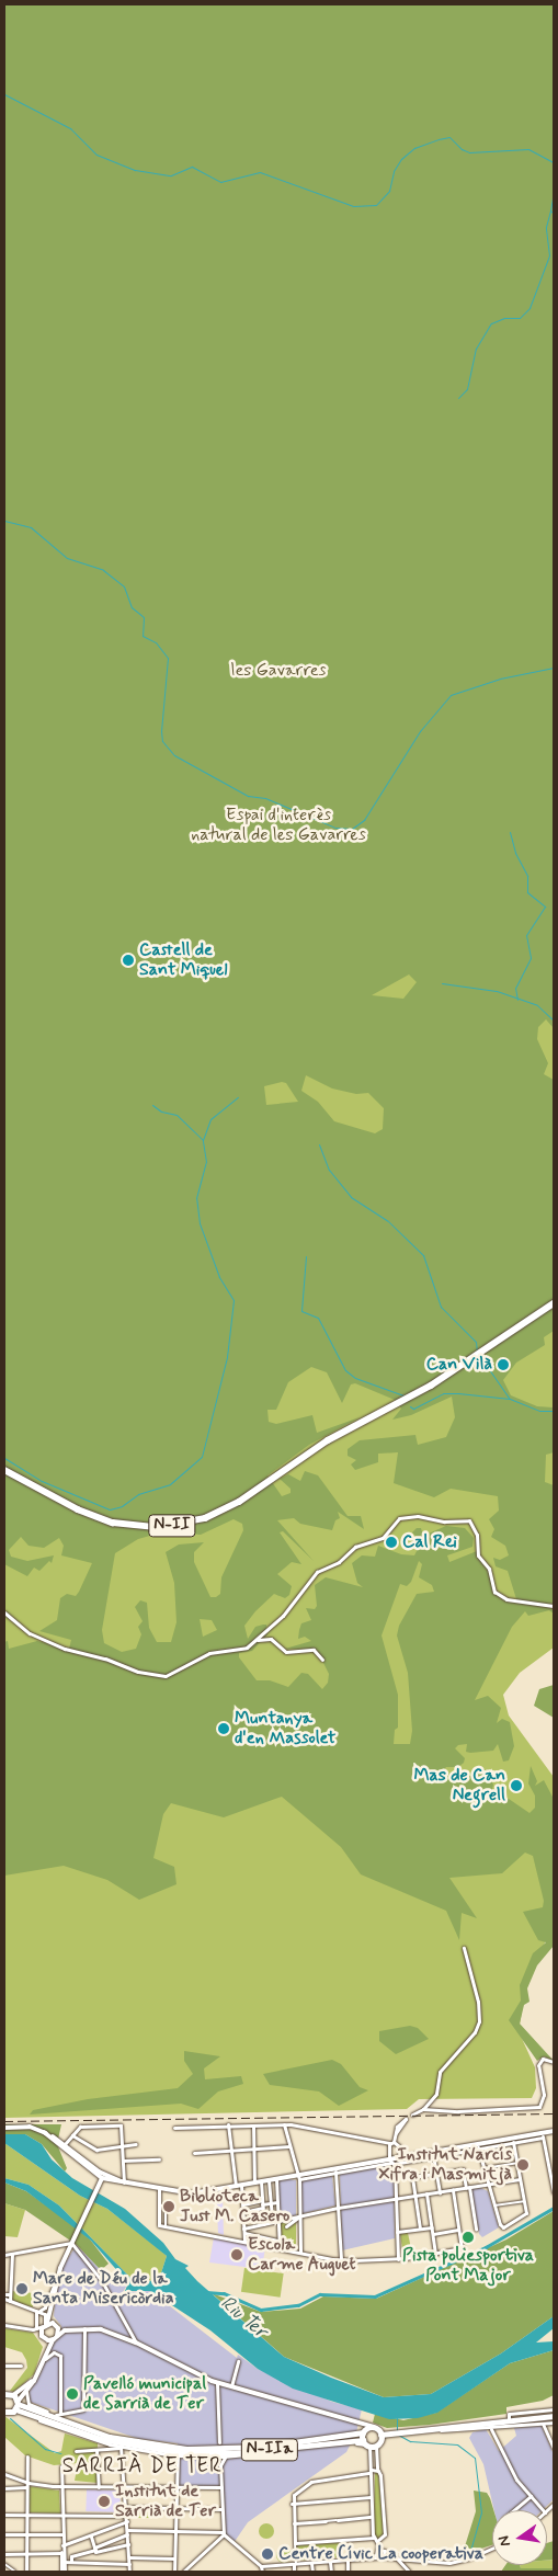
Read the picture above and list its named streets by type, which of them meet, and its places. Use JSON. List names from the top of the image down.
{
  "streets": {
    "highway": ["N-II"],
    "main road": ["N-IIa"]
  },
  "districts": ["SARRIÀ DE TER"],
  "water": ["Riu Ter"],
  "parks": ["les Gavarres", "Espai d'interès natural de les Gavarres"],
  "places": [
    "Castell de Sant Miquel",
    "Can Vilà",
    "Cal Rei",
    "Muntanya d'en Massolet",
    "Mas de Can Negrell",
    "Institut Narcís Xifra i Masmitjà",
    "Biblioteca Just M. Casero",
    "Pista poliesportiva Pont Major",
    "Escola Carme Auguet",
    "Mare de Déu de la Santa Misericòrdia",
    "Pavelló municipal de Sarrià de Ter",
    "Institut de Sarrià de Ter",
    "Centre Cívic La cooperativa"
  ],
  "north": "left"
}
